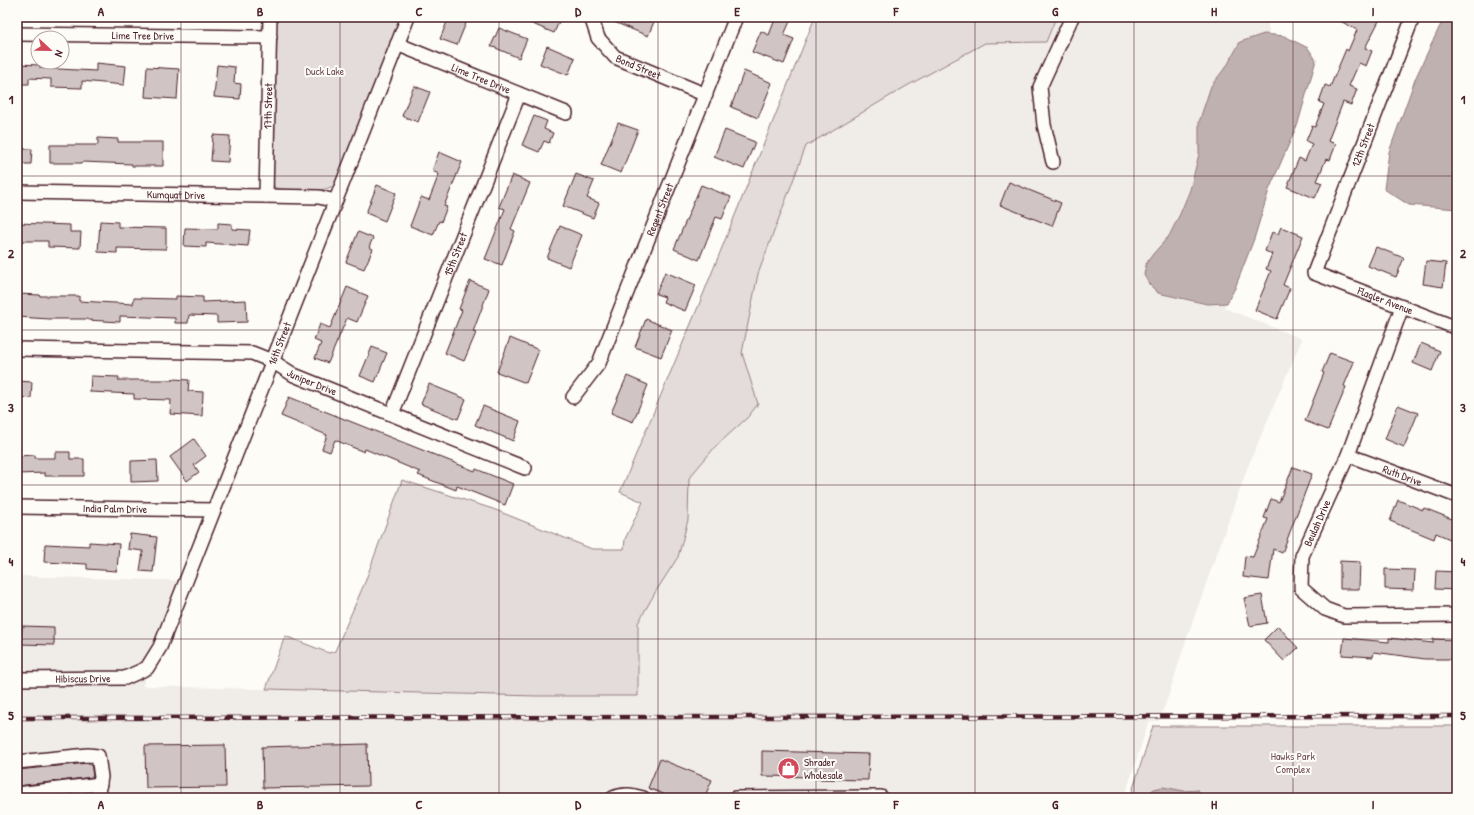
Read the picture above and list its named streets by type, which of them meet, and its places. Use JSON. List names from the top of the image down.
{
  "streets": {
    "street": [
      "Lime Tree Drive",
      "Bond Street",
      "17th Street",
      "12th Street",
      "Kumquat Drive",
      "Regent Street",
      "15th Street",
      "Flagler Avenue",
      "16th Street",
      "Juniper Drive",
      "Ruth Drive",
      "India Palm Drive",
      "Beulah Drive",
      "Hibiscus Drive"
    ]
  },
  "crossings": [
    ["Lime Tree Drive", "17th Street"],
    ["Lime Tree Drive", "15th Street"],
    ["Lime Tree Drive", "16th Street"],
    ["Bond Street", "Regent Street"],
    ["17th Street", "Kumquat Drive"],
    ["12th Street", "Flagler Avenue"],
    ["Kumquat Drive", "16th Street"],
    ["15th Street", "Juniper Drive"],
    ["Flagler Avenue", "Beulah Drive"],
    ["16th Street", "Juniper Drive"],
    ["16th Street", "India Palm Drive"],
    ["16th Street", "Hibiscus Drive"],
    ["Ruth Drive", "Beulah Drive"]
  ],
  "parks": ["Duck Lake", "Hawks Park Complex"],
  "places": {
    "shop": ["Shrader Wholesale"]
  },
  "north": "right",
  "grid": {
    "columns": [
      "A",
      "B",
      "C",
      "D",
      "E",
      "F",
      "G",
      "H",
      "I"
    ],
    "rows": [
      "1",
      "2",
      "3",
      "4",
      "5"
    ]
  }
}
